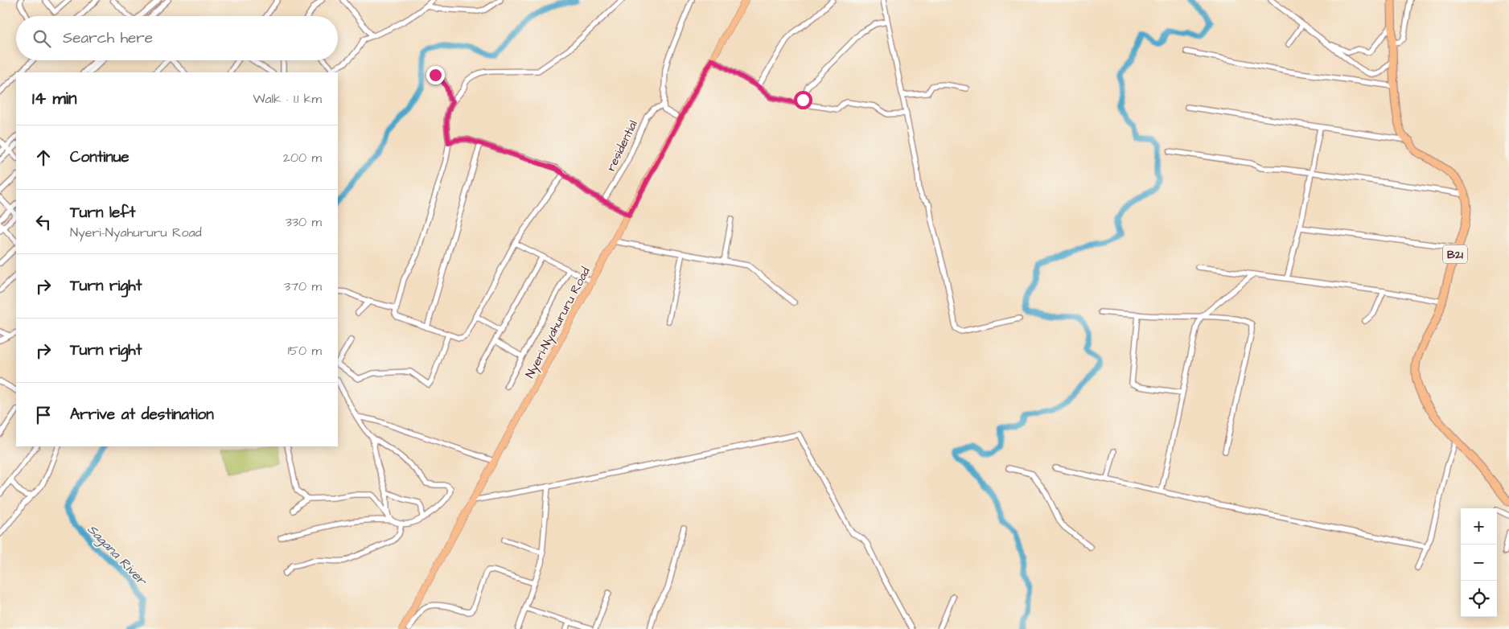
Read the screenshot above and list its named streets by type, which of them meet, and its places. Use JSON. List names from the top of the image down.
{
  "streets": {
    "highway": ["B21"],
    "main road": ["Nyeri-Nyahururu Road"],
    "street": ["residential"]
  },
  "water": ["Sagana River"],
  "page": {
    "search": "Search here",
    "heading": ["14 min", "Walk · 1.1 km"],
    "list": [
      ["Continue", "200 m"],
      ["Turn left", "Nyeri-Nyahururu Road", "330 m"],
      ["Turn right", "370 m"],
      ["Turn right", "150 m"],
      "Arrive at destination"
    ],
    "map_buttons": ["+", "−"]
  }
}
